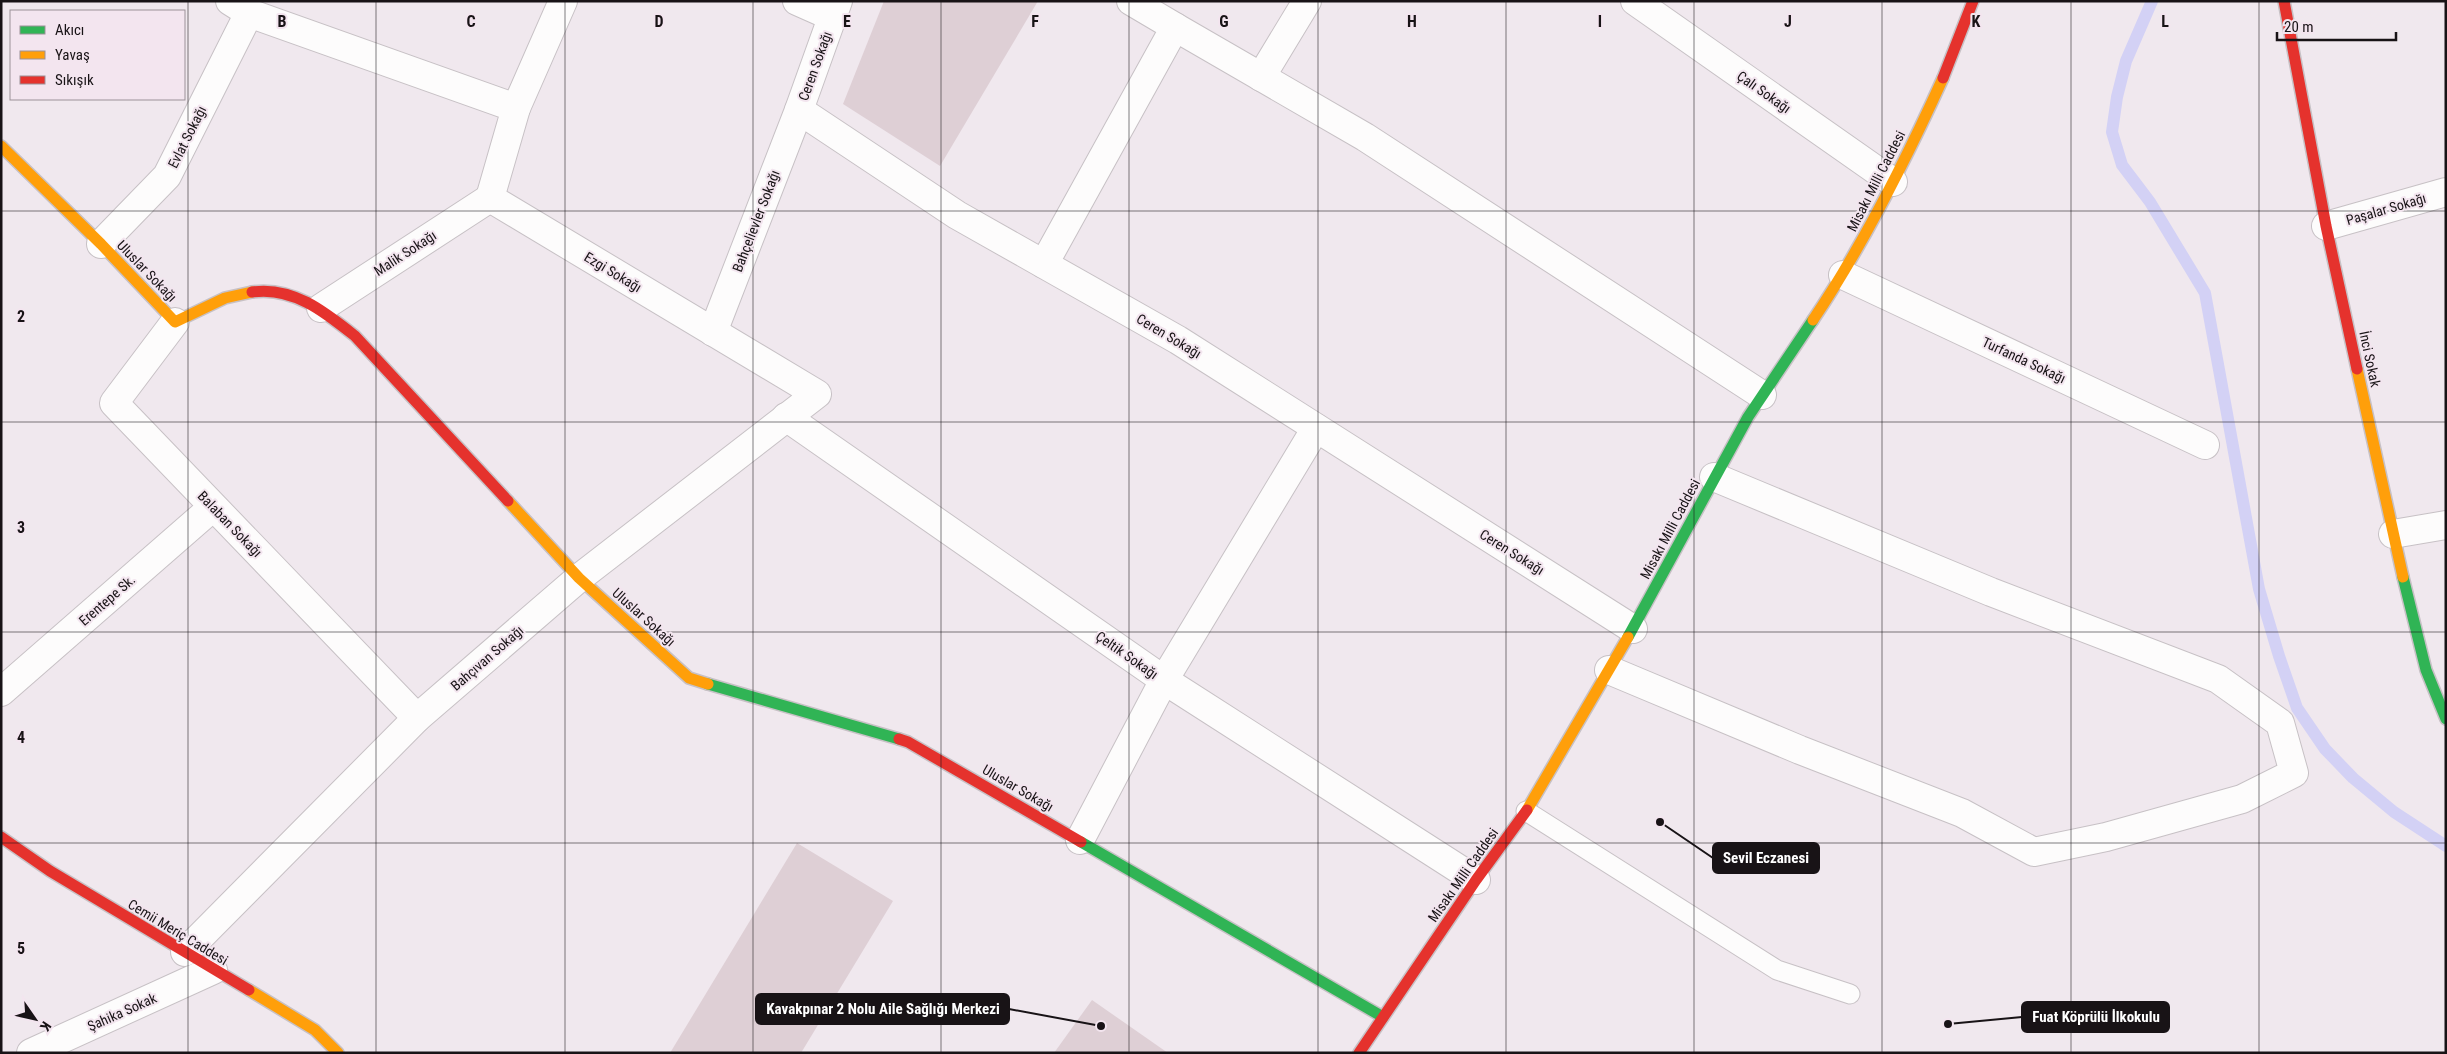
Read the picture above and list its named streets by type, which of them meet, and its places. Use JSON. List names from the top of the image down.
{
  "streets": {
    "street": [
      "Ceren Sokağı",
      "Çalı Sokağı",
      "Evlat Sokağı",
      "Misakı Milli Caddesi",
      "Paşalar Sokağı",
      "Bahçelievler Sokağı",
      "Malik Sokağı",
      "Uluslar Sokağı",
      "Ezgi Sokağı",
      "İnci Sokak",
      "Turfanda Sokağı",
      "Balaban Sokağı",
      "Erentepe Sk.",
      "Çeltik Sokağı",
      "Bahçıvan Sokağı",
      "Cemii Meriç Caddesi",
      "Şahika Sokak"
    ]
  },
  "crossings": [
    ["Ceren Sokağı", "Misakı Milli Caddesi"],
    ["Ceren Sokağı", "Bahçelievler Sokağı"],
    ["Çalı Sokağı", "Misakı Milli Caddesi"],
    ["Evlat Sokağı", "Uluslar Sokağı"],
    ["Misakı Milli Caddesi", "Uluslar Sokağı"],
    ["Misakı Milli Caddesi", "Turfanda Sokağı"],
    ["Misakı Milli Caddesi", "Çeltik Sokağı"],
    ["Paşalar Sokağı", "İnci Sokak"],
    ["Bahçelievler Sokağı", "Ezgi Sokağı"],
    ["Malik Sokağı", "Uluslar Sokağı"],
    ["Malik Sokağı", "Ezgi Sokağı"],
    ["Uluslar Sokağı", "Balaban Sokağı"],
    ["Uluslar Sokağı", "Bahçıvan Sokağı"],
    ["Ezgi Sokağı", "Bahçıvan Sokağı"],
    ["Balaban Sokağı", "Erentepe Sk."],
    ["Balaban Sokağı", "Bahçıvan Sokağı"],
    ["Çeltik Sokağı", "Bahçıvan Sokağı"],
    ["Bahçıvan Sokağı", "Cemii Meriç Caddesi"],
    ["Cemii Meriç Caddesi", "Şahika Sokak"]
  ],
  "places": ["Sevil Eczanesi", "Fuat Köprülü İlkokulu", "Kavakpınar 2 Nolu Aile Sağlığı Merkezi"],
  "legend": ["Akıcı", "Yavaş", "Sıkışık"],
  "scale_bar": "20 m",
  "north": "bottom right",
  "grid": {
    "columns": [
      "B",
      "C",
      "D",
      "E",
      "F",
      "G",
      "H",
      "I",
      "J",
      "K",
      "L"
    ],
    "rows": [
      "2",
      "3",
      "4",
      "5"
    ]
  }
}
